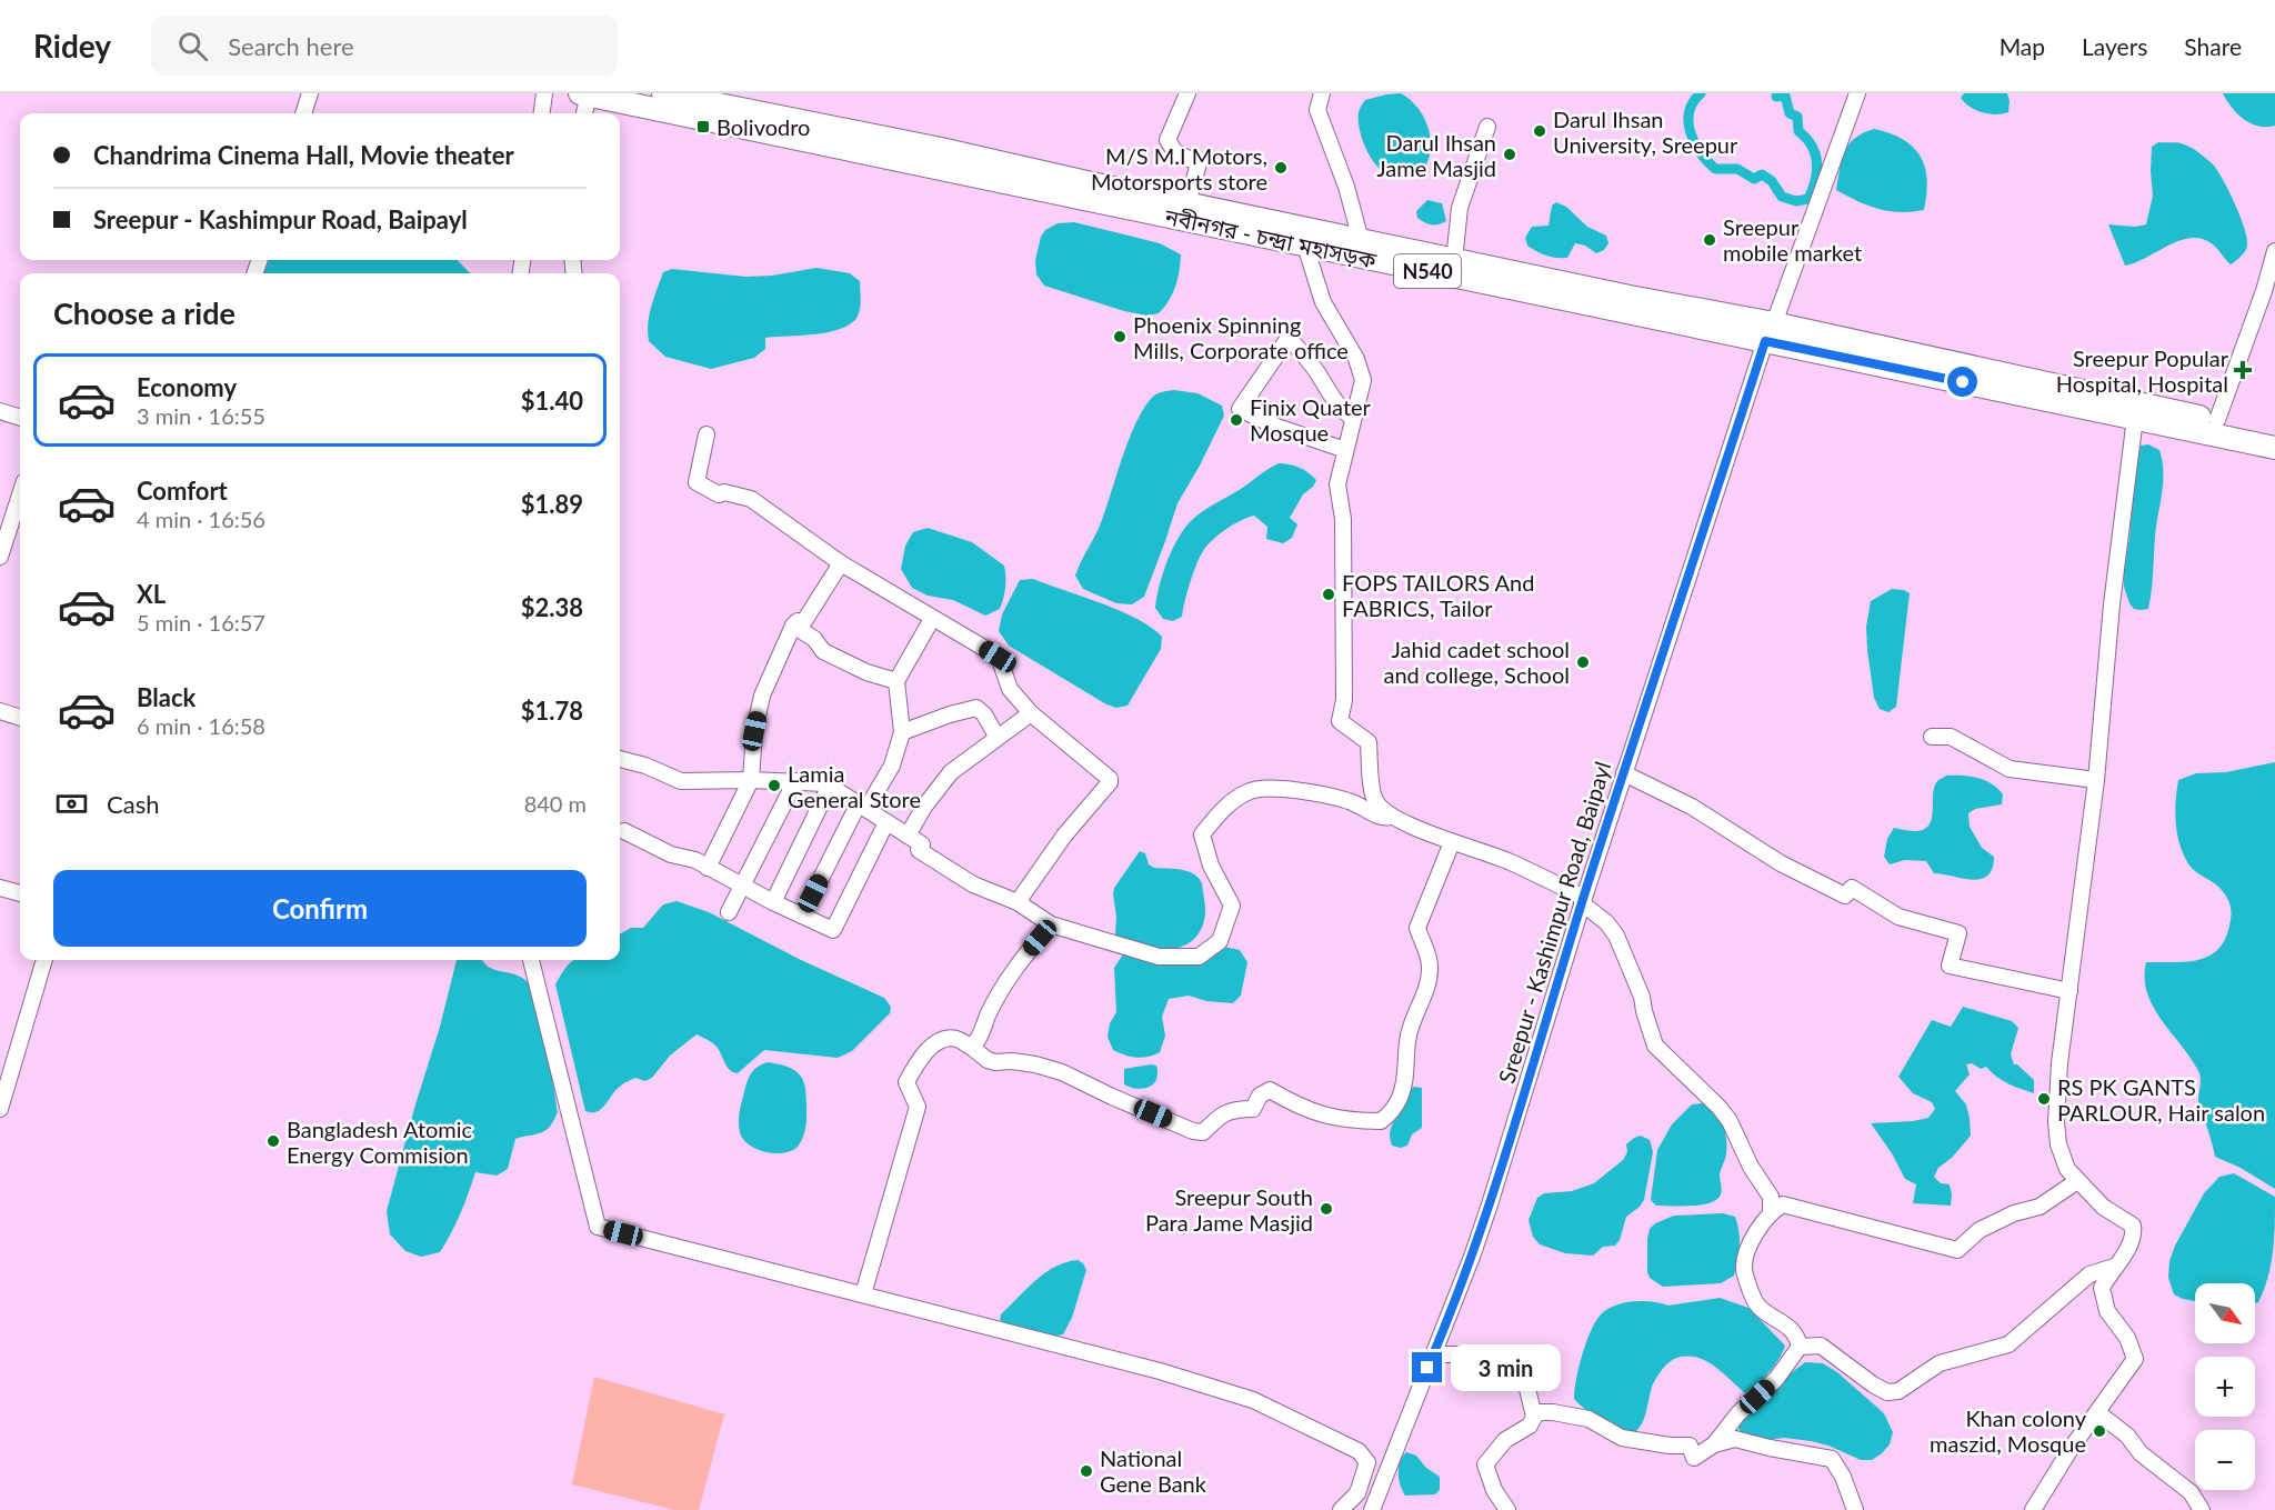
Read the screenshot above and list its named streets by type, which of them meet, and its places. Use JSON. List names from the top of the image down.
{
  "streets": {
    "highway": ["নবীনগর - চন্দ্রা মহাসড়ক", "N540"],
    "street": ["Sreepur - Kashimpur Road, Baipayl"]
  },
  "crossings": [
    ["নবীনগর - চন্দ্রা মহাসড়ক", "Sreepur - Kashimpur Road, Baipayl"]
  ],
  "places": {
    "transit": ["Bolivodro"],
    "other": [
      "Darul Ihsan University, Sreepur",
      "Darul Ihsan Jame Masjid",
      "M/S M.I Motors, Motorsports store",
      "Sreepur mobile market",
      "Phoenix Spinning Mills, Corporate office",
      "Finix Quater Mosque",
      "FOPS TAILORS And FABRICS, Tailor",
      "Jahid cadet school and college, School",
      "Lamia General Store",
      "RS PK GANTS PARLOUR, Hair salon",
      "Bangladesh Atomic Energy Commision",
      "Sreepur South Para Jame Masjid",
      "Khan colony maszid, Mosque",
      "National Gene Bank"
    ],
    "health": ["Sreepur Popular Hospital, Hospital"]
  },
  "north": "bottom right",
  "page": {
    "header": "Ridey",
    "search": "Search here",
    "nav": ["Map", "Layers", "Share"],
    "banner": ["Chandrima Cinema Hall, Movie theater", "Sreepur - Kashimpur Road, Baipayl"],
    "heading": "Choose a ride",
    "list": [
      {
        "name": "Economy",
        "note": "3 min · 16:55",
        "value": "$1.40"
      },
      {
        "name": "Comfort",
        "note": "4 min · 16:56",
        "value": "$1.89"
      },
      {
        "name": "XL",
        "note": "5 min · 16:57",
        "value": "$2.38"
      },
      {
        "name": "Black",
        "note": "6 min · 16:58",
        "value": "$1.78"
      }
    ],
    "pay": ["Cash", "840 m"],
    "buttons": "Confirm",
    "map_buttons": ["+", "−"],
    "bubble": "3 min"
  }
}
